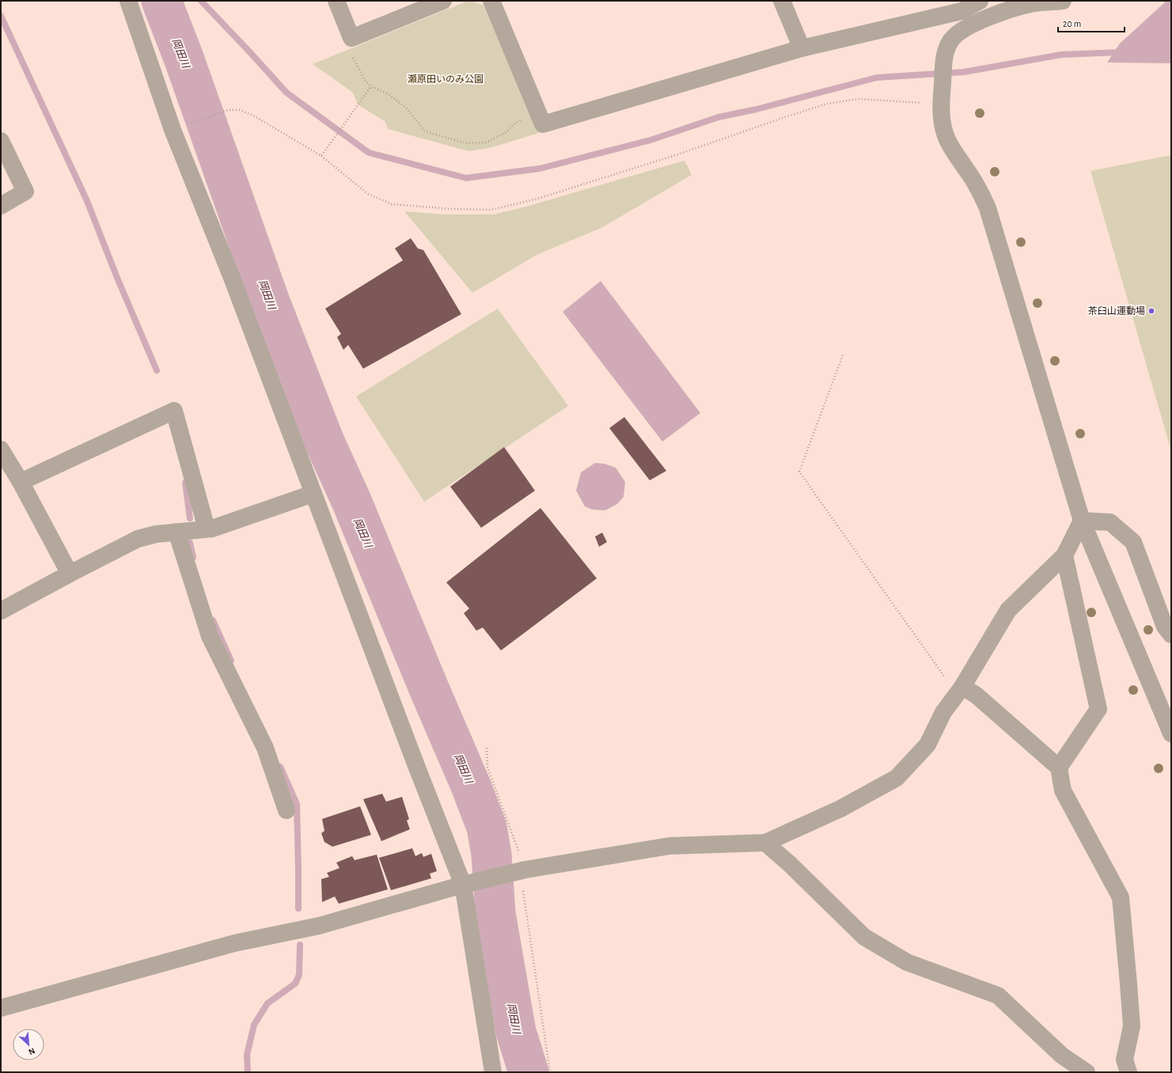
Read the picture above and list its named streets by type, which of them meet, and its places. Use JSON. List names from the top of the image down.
{
  "water": ["岡田川"],
  "parks": ["瀬原田いのみ公園"],
  "places": ["茶臼山運動場"],
  "scale_bar": "20 m",
  "north": "bottom right"
}
